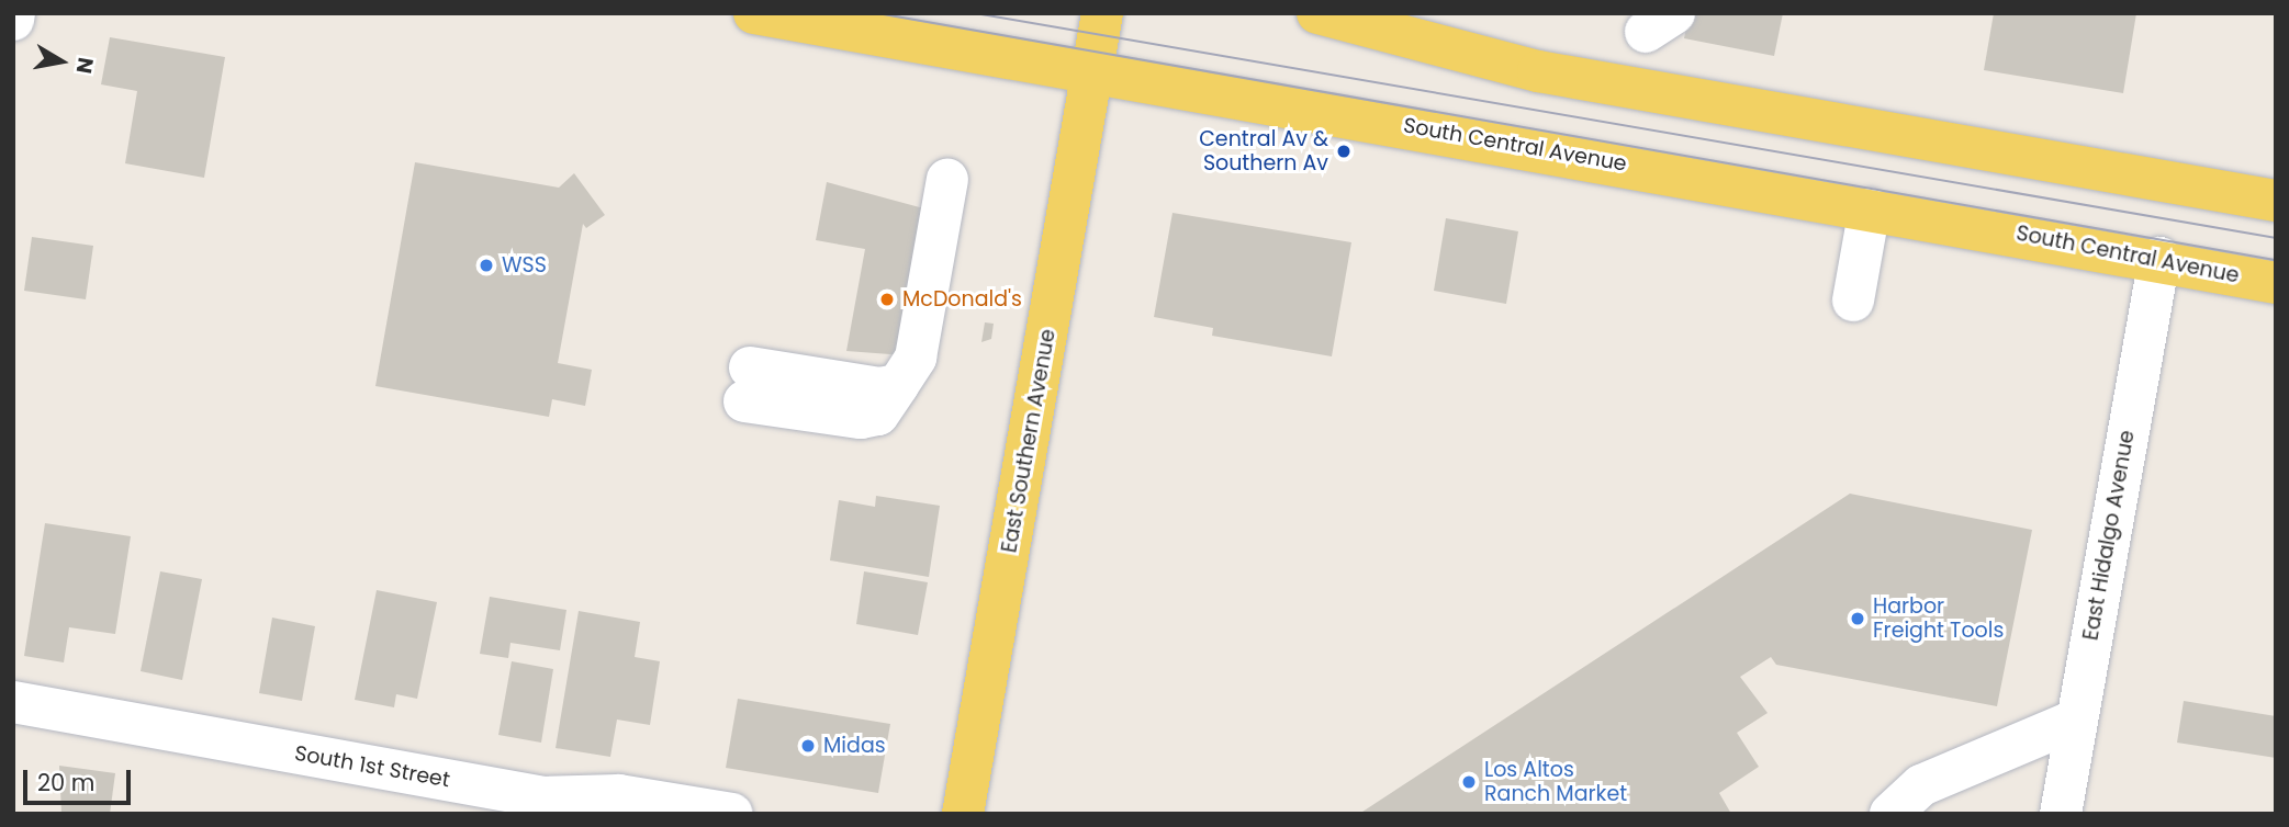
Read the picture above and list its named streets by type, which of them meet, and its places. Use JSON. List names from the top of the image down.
{
  "streets": {
    "main road": ["South Central Avenue", "East Southern Avenue"],
    "street": ["East Hidalgo Avenue", "South 1st Street"]
  },
  "crossings": [
    ["South Central Avenue", "East Southern Avenue"],
    ["South Central Avenue", "East Hidalgo Avenue"]
  ],
  "places": [
    "Central Av & Southern Av",
    "WSS",
    "McDonald's",
    "Harbor Freight Tools",
    "Midas",
    "Los Altos Ranch Market"
  ],
  "scale_bar": "20 m",
  "north": "right"
}
